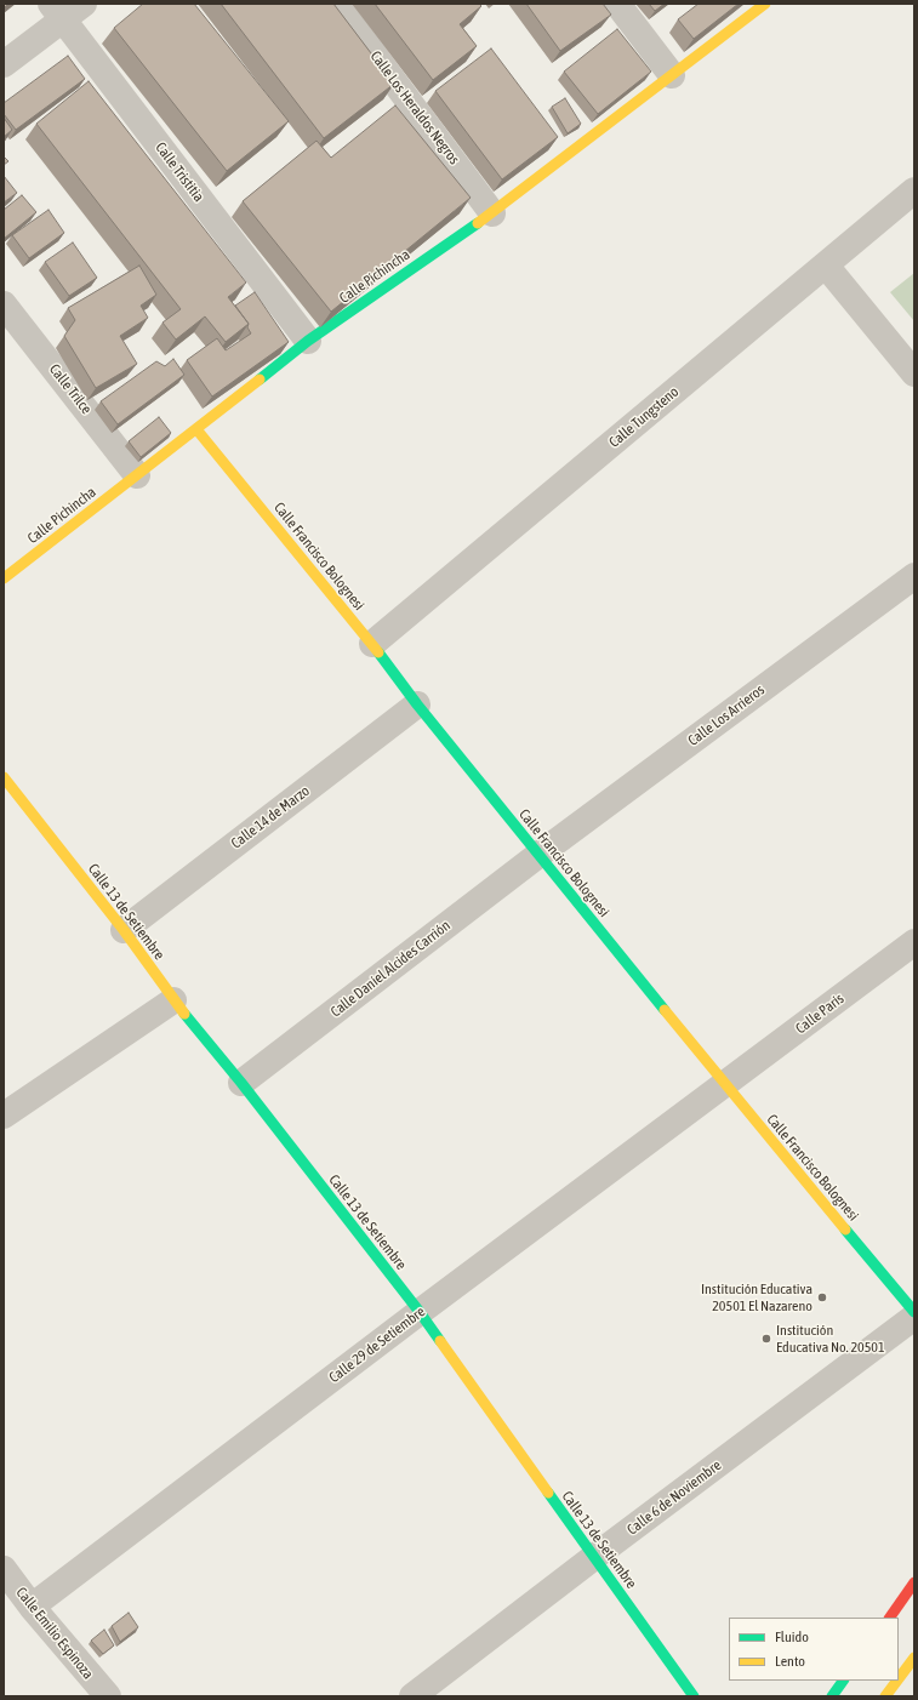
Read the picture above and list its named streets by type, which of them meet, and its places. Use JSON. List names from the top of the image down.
{
  "streets": {
    "street": [
      "Calle Los Heraldos Negros",
      "Calle Tristitia",
      "Calle Pichincha",
      "Calle Trilce",
      "Calle Tungsteno",
      "Calle Francisco Bolognesi",
      "Calle Los Arrieros",
      "Calle 14 de Marzo",
      "Calle 13 de Setiembre",
      "Calle Daniel Alcides Carrión",
      "Calle Paris",
      "Calle 29 de Setiembre",
      "Calle 6 de Noviembre",
      "Calle Emilio Espinoza"
    ]
  },
  "crossings": [
    ["Calle Los Heraldos Negros", "Calle Pichincha"],
    ["Calle Tristitia", "Calle Pichincha"],
    ["Calle Pichincha", "Calle Trilce"],
    ["Calle Pichincha", "Calle Francisco Bolognesi"],
    ["Calle Tungsteno", "Calle Francisco Bolognesi"],
    ["Calle Francisco Bolognesi", "Calle Los Arrieros"],
    ["Calle Francisco Bolognesi", "Calle 14 de Marzo"],
    ["Calle Francisco Bolognesi", "Calle Daniel Alcides Carrión"],
    ["Calle Francisco Bolognesi", "Calle Paris"],
    ["Calle Francisco Bolognesi", "Calle 29 de Setiembre"],
    ["Calle Los Arrieros", "Calle Daniel Alcides Carrión"],
    ["Calle 14 de Marzo", "Calle 13 de Setiembre"],
    ["Calle 13 de Setiembre", "Calle Daniel Alcides Carrión"],
    ["Calle 13 de Setiembre", "Calle 29 de Setiembre"],
    ["Calle 13 de Setiembre", "Calle 6 de Noviembre"],
    ["Calle Paris", "Calle 29 de Setiembre"],
    ["Calle 29 de Setiembre", "Calle Emilio Espinoza"]
  ],
  "places": ["Institución Educativa 20501 El Nazareno", "Institución Educativa No. 20501"],
  "legend": ["Fluido", "Lento"]
}
